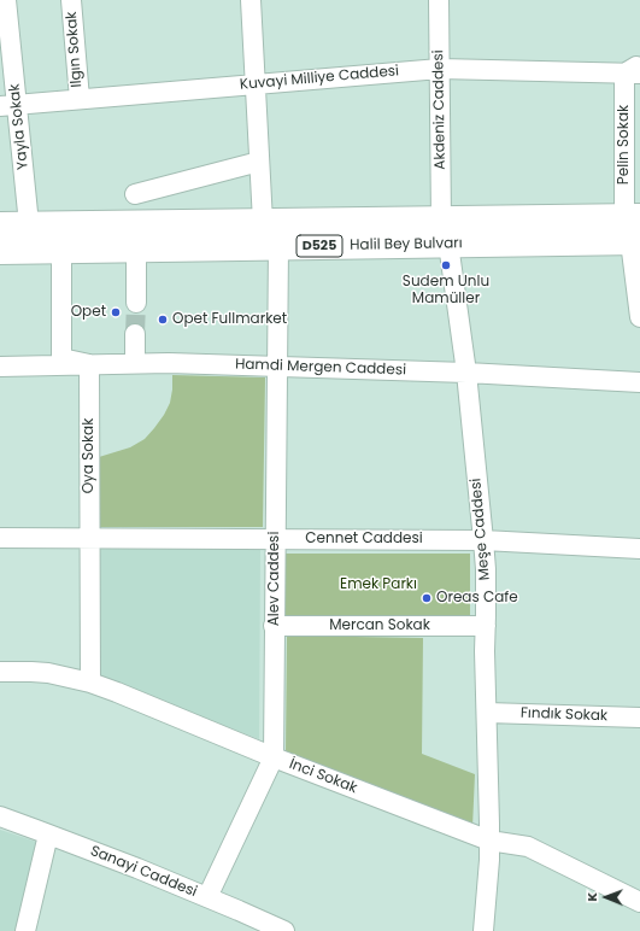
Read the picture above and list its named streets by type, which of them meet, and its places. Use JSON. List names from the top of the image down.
{
  "streets": {
    "highway": ["Halil Bey Bulvarı", "D525"],
    "street": [
      "Ilgın Sokak",
      "Kuvayi Milliye Caddesi",
      "Akdeniz Caddesi",
      "Yayla Sokak",
      "Pelin Sokak",
      "Hamdi Mergen Caddesi",
      "Oya Sokak",
      "Meşe Caddesi",
      "Cennet Caddesi",
      "Alev Caddesi",
      "Mercan Sokak",
      "Fındık Sokak",
      "İnci Sokak",
      "Sanayi Caddesi"
    ]
  },
  "crossings": [
    ["Ilgın Sokak", "Kuvayi Milliye Caddesi"],
    ["Kuvayi Milliye Caddesi", "Akdeniz Caddesi"],
    ["Kuvayi Milliye Caddesi", "Yayla Sokak"],
    ["Kuvayi Milliye Caddesi", "Pelin Sokak"],
    ["Akdeniz Caddesi", "Halil Bey Bulvarı"],
    ["Yayla Sokak", "Halil Bey Bulvarı"],
    ["Pelin Sokak", "Halil Bey Bulvarı"],
    ["Halil Bey Bulvarı", "Meşe Caddesi"],
    ["Halil Bey Bulvarı", "Alev Caddesi"],
    ["Hamdi Mergen Caddesi", "Oya Sokak"],
    ["Hamdi Mergen Caddesi", "Meşe Caddesi"],
    ["Hamdi Mergen Caddesi", "Alev Caddesi"],
    ["Oya Sokak", "Cennet Caddesi"],
    ["Oya Sokak", "İnci Sokak"],
    ["Meşe Caddesi", "Cennet Caddesi"],
    ["Meşe Caddesi", "Mercan Sokak"],
    ["Meşe Caddesi", "Fındık Sokak"],
    ["Meşe Caddesi", "İnci Sokak"],
    ["Cennet Caddesi", "Alev Caddesi"],
    ["Alev Caddesi", "Mercan Sokak"],
    ["Alev Caddesi", "İnci Sokak"],
    ["Alev Caddesi", "Sanayi Caddesi"]
  ],
  "parks": ["Emek Parkı"],
  "places": [
    "Sudem Unlu Mamüller",
    "Opet",
    "Opet Fullmarket",
    "Oreas Cafe"
  ],
  "north": "left"
}
